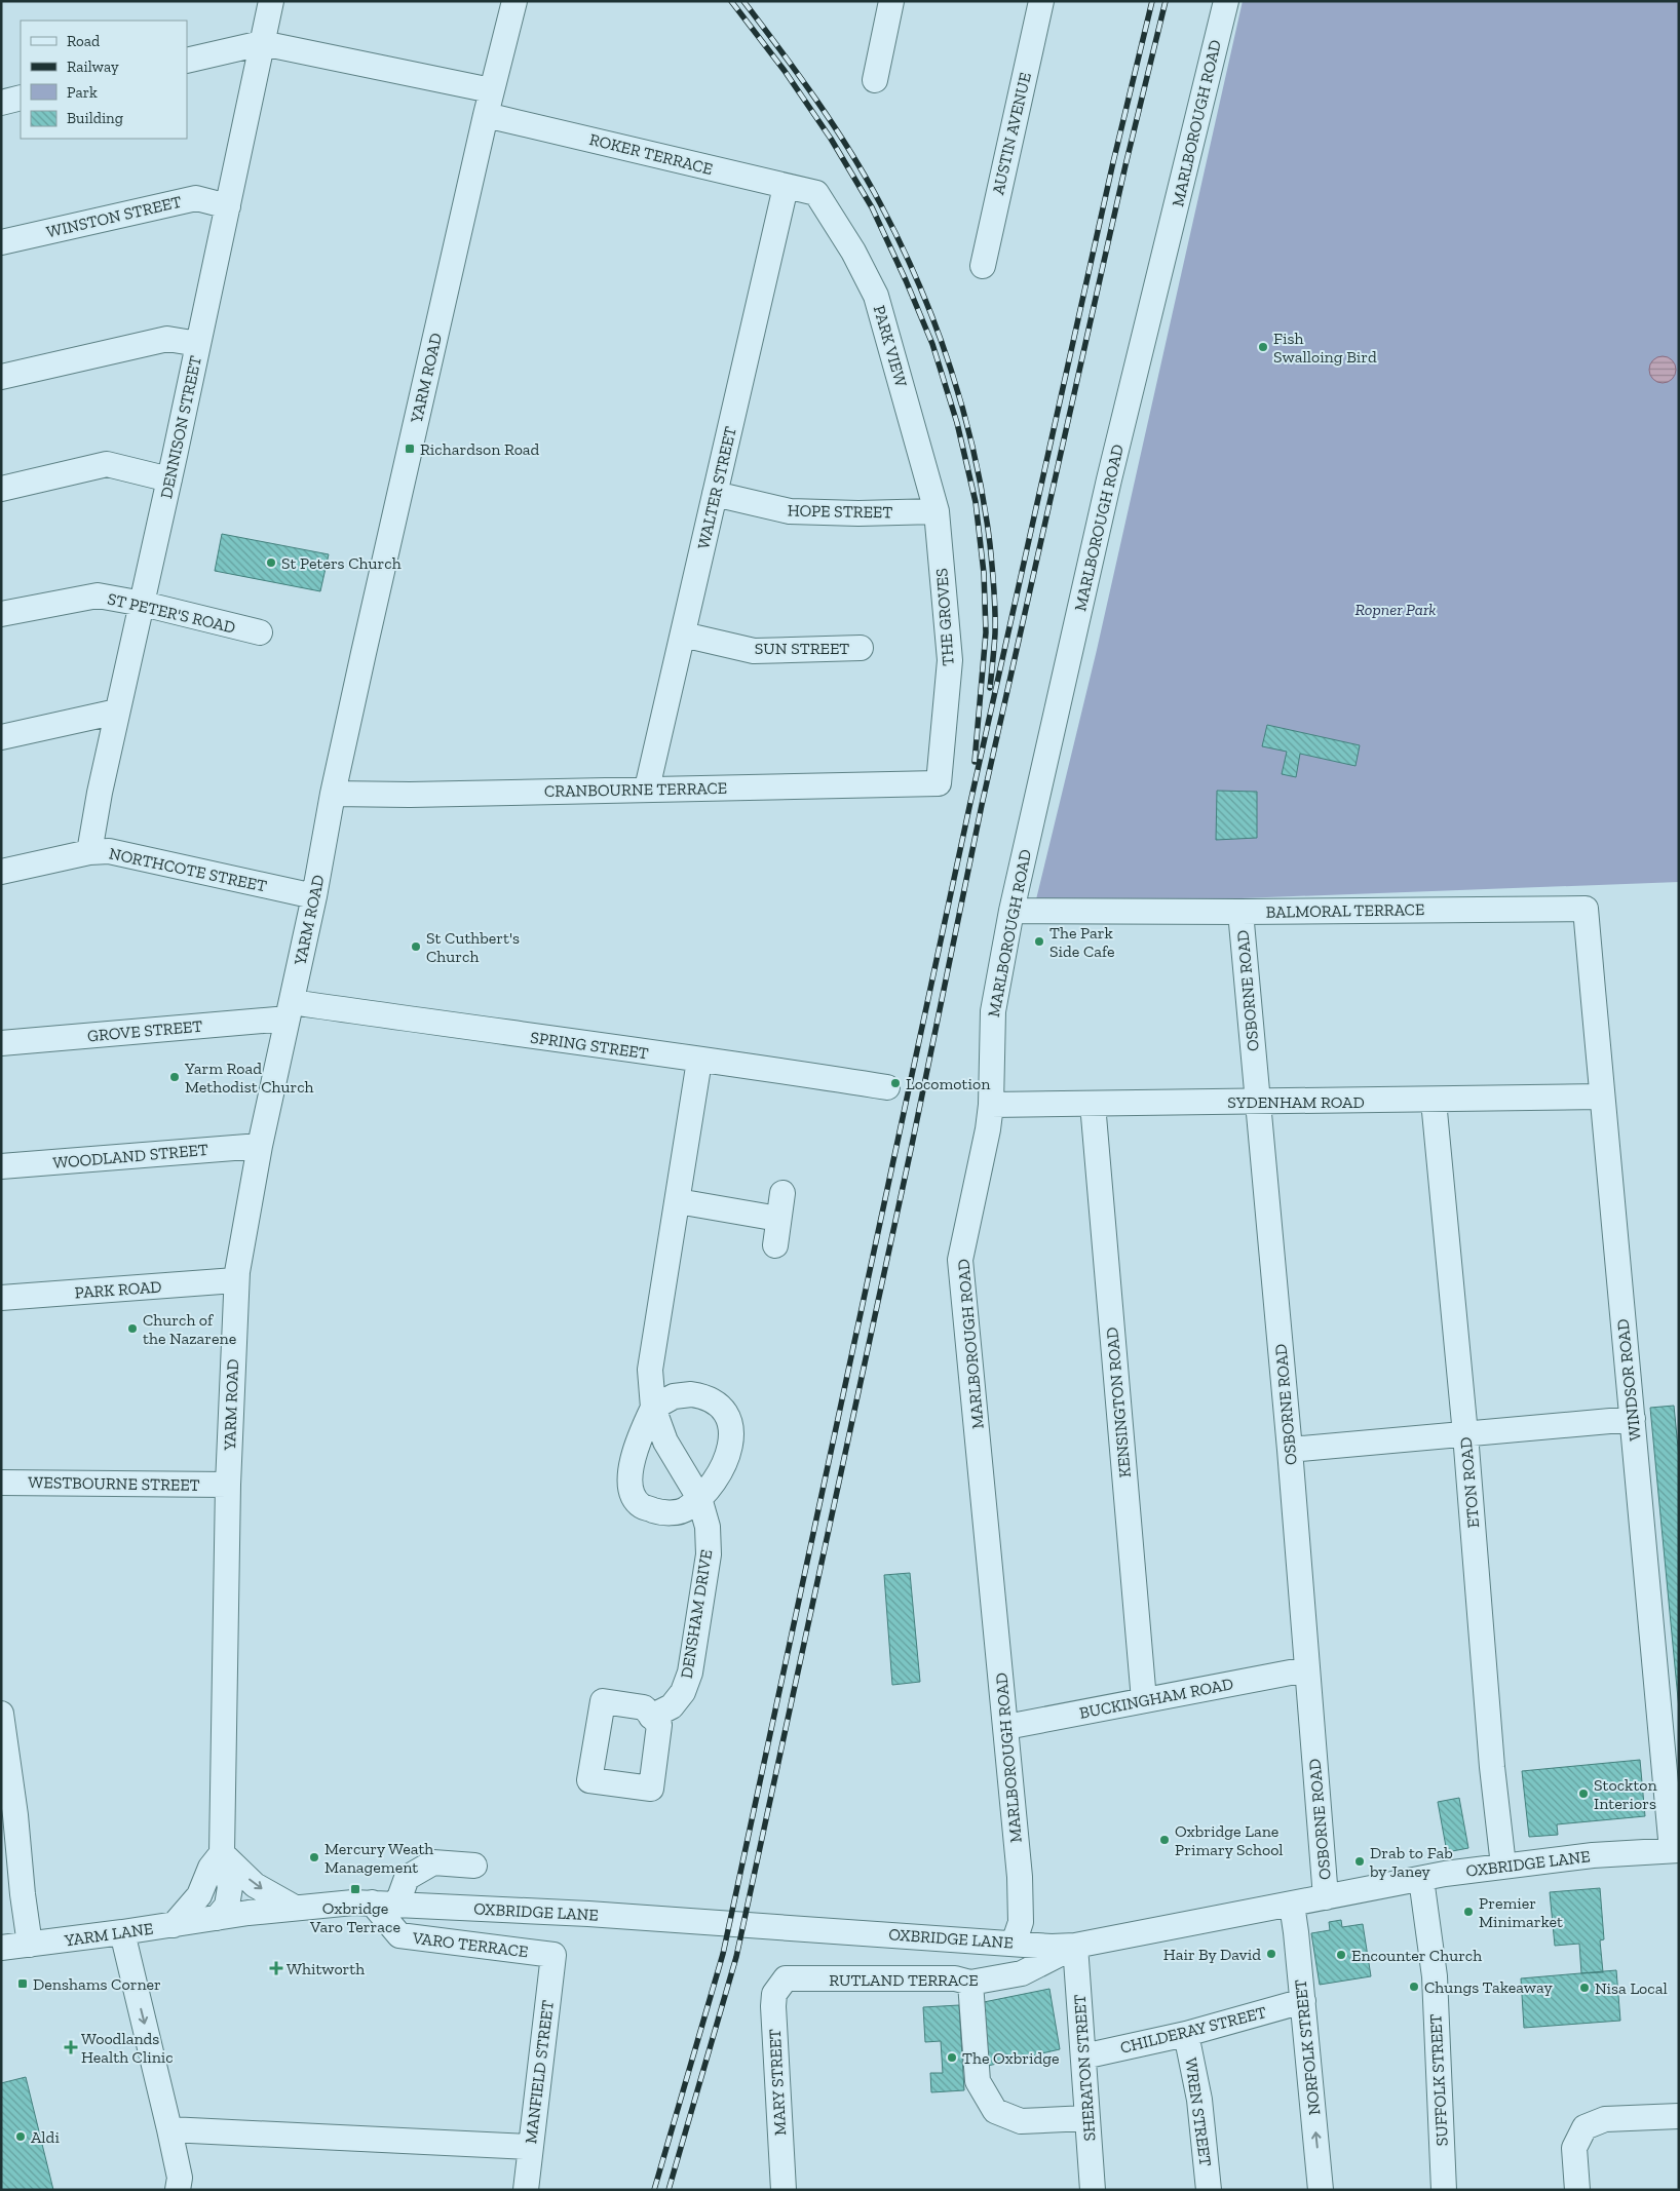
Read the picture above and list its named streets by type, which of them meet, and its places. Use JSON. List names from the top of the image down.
{
  "streets": {
    "street": [
      "MARLBOROUGH ROAD",
      "AUSTIN AVENUE",
      "ROKER TERRACE",
      "WINSTON STREET",
      "PARK VIEW",
      "YARM ROAD",
      "DENNISON STREET",
      "WALTER STREET",
      "HOPE STREET",
      "ST PETER'S ROAD",
      "THE GROVES",
      "SUN STREET",
      "CRANBOURNE TERRACE",
      "NORTHCOTE STREET",
      "BALMORAL TERRACE",
      "OSBORNE ROAD",
      "GROVE STREET",
      "SPRING STREET",
      "SYDENHAM ROAD",
      "WOODLAND STREET",
      "PARK ROAD",
      "WINDSOR ROAD",
      "KENSINGTON ROAD",
      "ETON ROAD",
      "WESTBOURNE STREET",
      "DENSHAM DRIVE",
      "BUCKINGHAM ROAD",
      "OXBRIDGE LANE",
      "YARM LANE",
      "VARO TERRACE",
      "RUTLAND TERRACE",
      "CHILDERAY STREET",
      "NORFOLK STREET",
      "SHERATON STREET",
      "MANFIELD STREET",
      "SUFFOLK STREET",
      "MARY STREET",
      "WREN STREET"
    ]
  },
  "crossings": [
    ["MARLBOROUGH ROAD", "BALMORAL TERRACE"],
    ["MARLBOROUGH ROAD", "SYDENHAM ROAD"],
    ["MARLBOROUGH ROAD", "BUCKINGHAM ROAD"],
    ["MARLBOROUGH ROAD", "OXBRIDGE LANE"],
    ["ROKER TERRACE", "PARK VIEW"],
    ["ROKER TERRACE", "YARM ROAD"],
    ["ROKER TERRACE", "WALTER STREET"],
    ["WINSTON STREET", "DENNISON STREET"],
    ["PARK VIEW", "HOPE STREET"],
    ["PARK VIEW", "THE GROVES"],
    ["YARM ROAD", "CRANBOURNE TERRACE"],
    ["YARM ROAD", "NORTHCOTE STREET"],
    ["YARM ROAD", "GROVE STREET"],
    ["YARM ROAD", "SPRING STREET"],
    ["YARM ROAD", "WOODLAND STREET"],
    ["YARM ROAD", "PARK ROAD"],
    ["YARM ROAD", "WESTBOURNE STREET"],
    ["YARM ROAD", "OXBRIDGE LANE"],
    ["YARM ROAD", "YARM LANE"],
    ["DENNISON STREET", "ST PETER'S ROAD"],
    ["DENNISON STREET", "NORTHCOTE STREET"],
    ["WALTER STREET", "HOPE STREET"],
    ["WALTER STREET", "SUN STREET"],
    ["WALTER STREET", "CRANBOURNE TERRACE"],
    ["HOPE STREET", "THE GROVES"],
    ["THE GROVES", "CRANBOURNE TERRACE"],
    ["BALMORAL TERRACE", "OSBORNE ROAD"],
    ["BALMORAL TERRACE", "WINDSOR ROAD"],
    ["OSBORNE ROAD", "SYDENHAM ROAD"],
    ["OSBORNE ROAD", "BUCKINGHAM ROAD"],
    ["OSBORNE ROAD", "OXBRIDGE LANE"],
    ["GROVE STREET", "SPRING STREET"],
    ["SPRING STREET", "DENSHAM DRIVE"],
    ["SYDENHAM ROAD", "WINDSOR ROAD"],
    ["SYDENHAM ROAD", "KENSINGTON ROAD"],
    ["SYDENHAM ROAD", "ETON ROAD"],
    ["WINDSOR ROAD", "OXBRIDGE LANE"],
    ["KENSINGTON ROAD", "BUCKINGHAM ROAD"],
    ["ETON ROAD", "OXBRIDGE LANE"],
    ["OXBRIDGE LANE", "YARM LANE"],
    ["OXBRIDGE LANE", "VARO TERRACE"],
    ["OXBRIDGE LANE", "RUTLAND TERRACE"],
    ["OXBRIDGE LANE", "NORFOLK STREET"],
    ["OXBRIDGE LANE", "SHERATON STREET"],
    ["OXBRIDGE LANE", "SUFFOLK STREET"],
    ["VARO TERRACE", "MANFIELD STREET"],
    ["RUTLAND TERRACE", "SHERATON STREET"],
    ["RUTLAND TERRACE", "MARY STREET"],
    ["CHILDERAY STREET", "NORFOLK STREET"],
    ["CHILDERAY STREET", "SHERATON STREET"],
    ["CHILDERAY STREET", "WREN STREET"]
  ],
  "one_way": ["NORFOLK STREET"],
  "parks": ["Ropner Park"],
  "places": {
    "other": [
      "Fish Swalloing Bird",
      "St Peters Church",
      "The Park Side Cafe",
      "St Cuthbert's Church",
      "Yarm Road Methodist Church",
      "Locomotion",
      "Church of the Nazarene",
      "Stockton Interiors",
      "Oxbridge Lane Primary School",
      "Mercury Weath Management",
      "Drab to Fab by Janey",
      "Premier Minimarket",
      "Hair By David",
      "Encounter Church",
      "Chungs Takeaway",
      "Nisa Local",
      "The Oxbridge",
      "Aldi"
    ],
    "transit": ["Richardson Road", "Oxbridge Varo Terrace", "Denshams Corner"],
    "health": ["Whitworth", "Woodlands Health Clinic"]
  },
  "legend": [
    "Road",
    "Railway",
    "Park",
    "Building"
  ]
}
